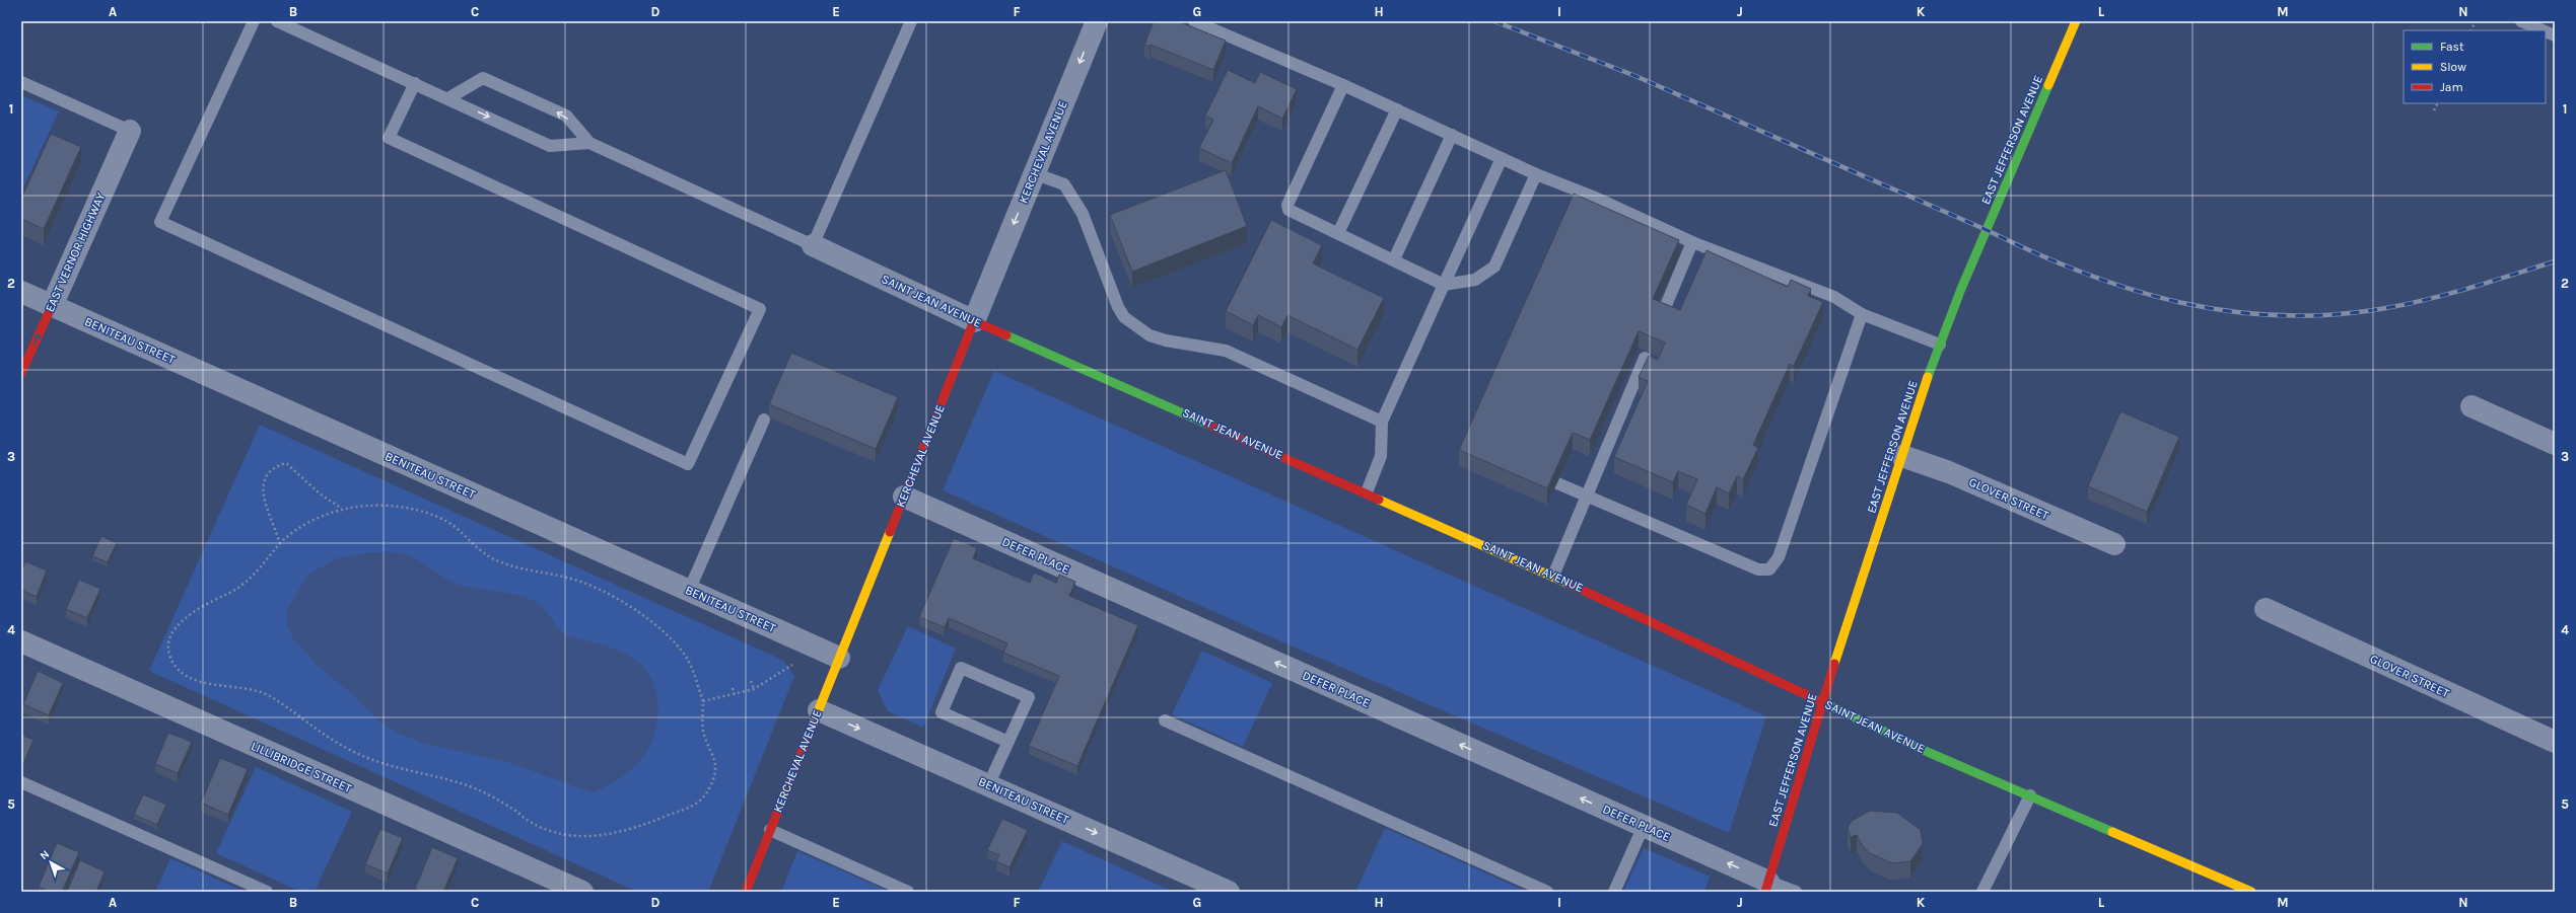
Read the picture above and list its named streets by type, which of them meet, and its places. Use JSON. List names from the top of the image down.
{
  "streets": {
    "street": [
      "EAST JEFFERSON AVENUE",
      "KERCHEVAL AVENUE",
      "EAST VERNOR HIGHWAY",
      "SAINT JEAN AVENUE",
      "BENITEAU STREET",
      "GLOVER STREET",
      "DEFER PLACE",
      "LILLIBRIDGE STREET"
    ]
  },
  "crossings": [
    ["EAST JEFFERSON AVENUE", "SAINT JEAN AVENUE"],
    ["EAST JEFFERSON AVENUE", "GLOVER STREET"],
    ["EAST JEFFERSON AVENUE", "DEFER PLACE"],
    ["KERCHEVAL AVENUE", "SAINT JEAN AVENUE"],
    ["KERCHEVAL AVENUE", "BENITEAU STREET"],
    ["KERCHEVAL AVENUE", "DEFER PLACE"],
    ["EAST VERNOR HIGHWAY", "BENITEAU STREET"]
  ],
  "one_way": ["DEFER PLACE"],
  "legend": ["Fast", "Slow", "Jam"],
  "north": "top left",
  "grid": {
    "columns": [
      "A",
      "B",
      "C",
      "D",
      "E",
      "F",
      "G",
      "H",
      "I",
      "J",
      "K",
      "L",
      "M",
      "N"
    ],
    "rows": [
      "1",
      "2",
      "3",
      "4",
      "5"
    ]
  }
}
